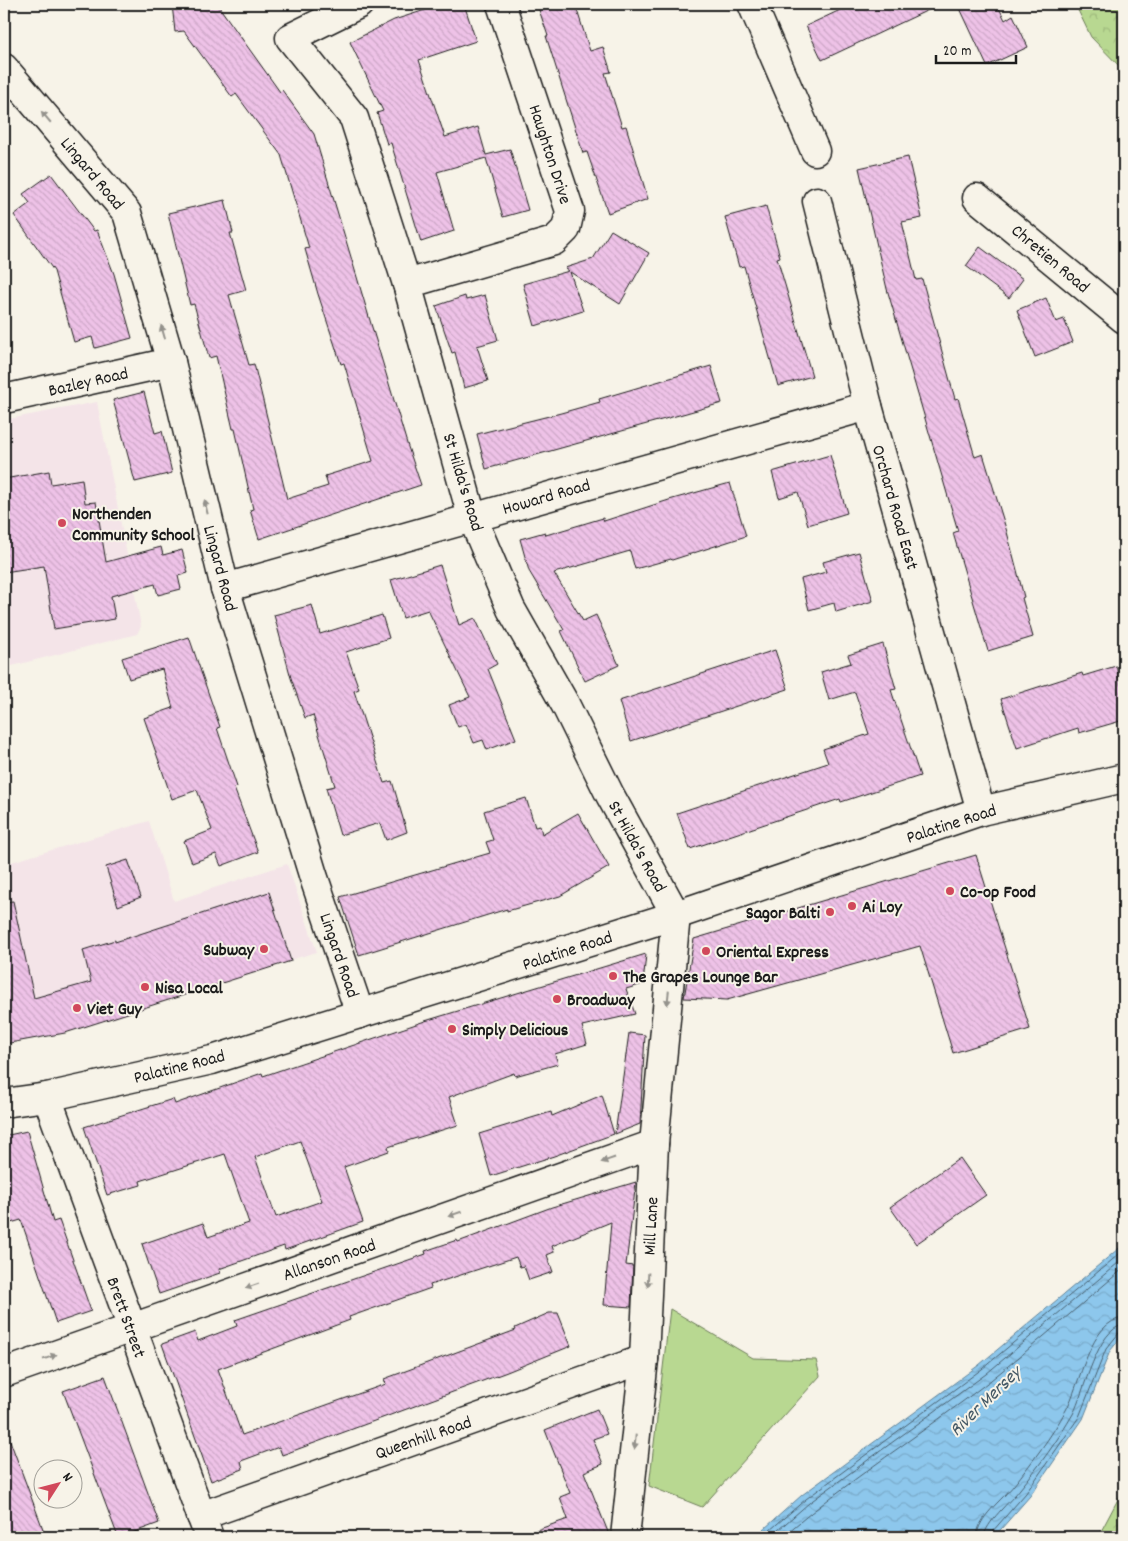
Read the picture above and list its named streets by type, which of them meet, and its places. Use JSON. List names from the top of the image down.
{
  "streets": {
    "street": [
      "Haughton Drive",
      "Lingard Road",
      "Chretien Road",
      "Bazley Road",
      "St Hilda's Road",
      "Howard Road",
      "Orchard Road East",
      "Palatine Road",
      "Mill Lane",
      "Allanson Road",
      "Brett Street",
      "Queenhill Road"
    ]
  },
  "crossings": [
    ["Haughton Drive", "St Hilda's Road"],
    ["Lingard Road", "Bazley Road"],
    ["Lingard Road", "Howard Road"],
    ["Lingard Road", "Palatine Road"],
    ["St Hilda's Road", "Howard Road"],
    ["St Hilda's Road", "Palatine Road"],
    ["St Hilda's Road", "Mill Lane"],
    ["Howard Road", "Orchard Road East"],
    ["Orchard Road East", "Palatine Road"],
    ["Palatine Road", "Mill Lane"],
    ["Palatine Road", "Brett Street"],
    ["Mill Lane", "Allanson Road"],
    ["Mill Lane", "Queenhill Road"],
    ["Allanson Road", "Brett Street"],
    ["Brett Street", "Queenhill Road"]
  ],
  "one_way": ["Lingard Road", "Mill Lane"],
  "water": ["River Mersey"],
  "places": [
    "Northenden Community School",
    "Co-op Food",
    "Ai Loy",
    "Sagor Balti",
    "Subway",
    "Oriental Express",
    "The Grapes Lounge Bar",
    "Nisa Local",
    "Broadway",
    "Viet Guy",
    "Simply Delicious"
  ],
  "scale_bar": "20 m",
  "north": "top right"
}
